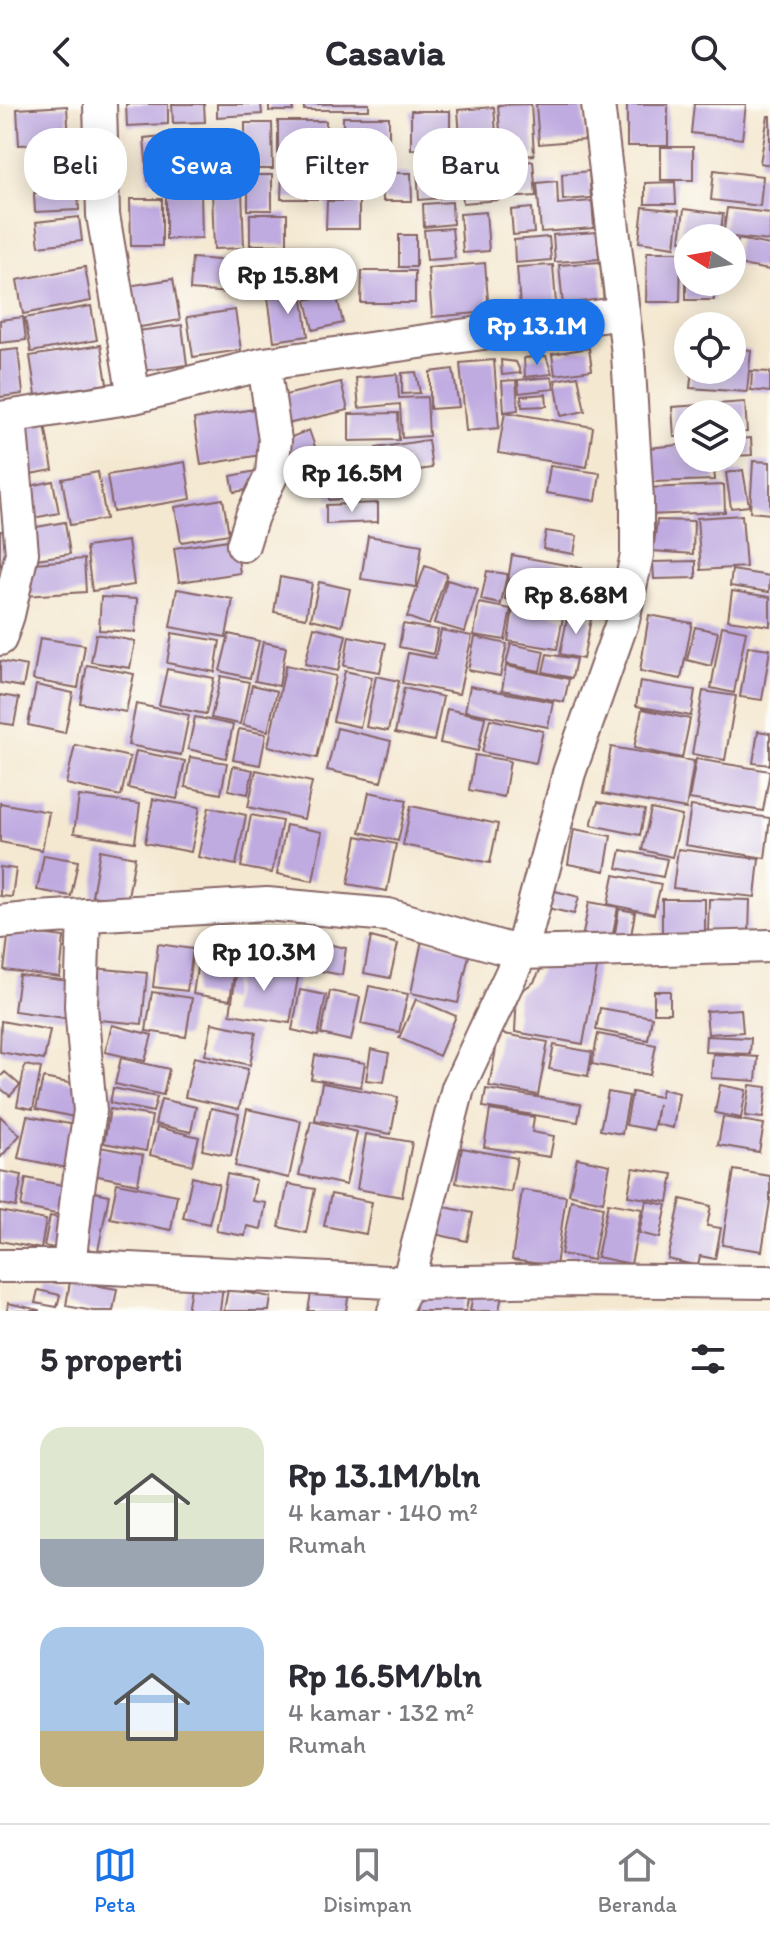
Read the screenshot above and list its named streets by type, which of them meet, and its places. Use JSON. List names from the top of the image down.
{
  "north": "left",
  "page": {
    "header": "Casavia",
    "chip": [
      "Beli",
      "Sewa",
      "Filter",
      "Baru"
    ],
    "price": [
      "Rp 15.8M",
      "Rp 13.1M",
      "Rp 16.5M",
      "Rp 8.68M",
      "Rp 10.3M"
    ],
    "heading": "5 properti",
    "list": [
      {
        "name": "Rp 13.1M/bln",
        "note": "4 kamar · 140 m² · Rumah"
      },
      {
        "name": "Rp 16.5M/bln",
        "note": "4 kamar · 132 m² · Rumah"
      }
    ],
    "tabs": ["Peta", "Disimpan", "Beranda"]
  }
}
